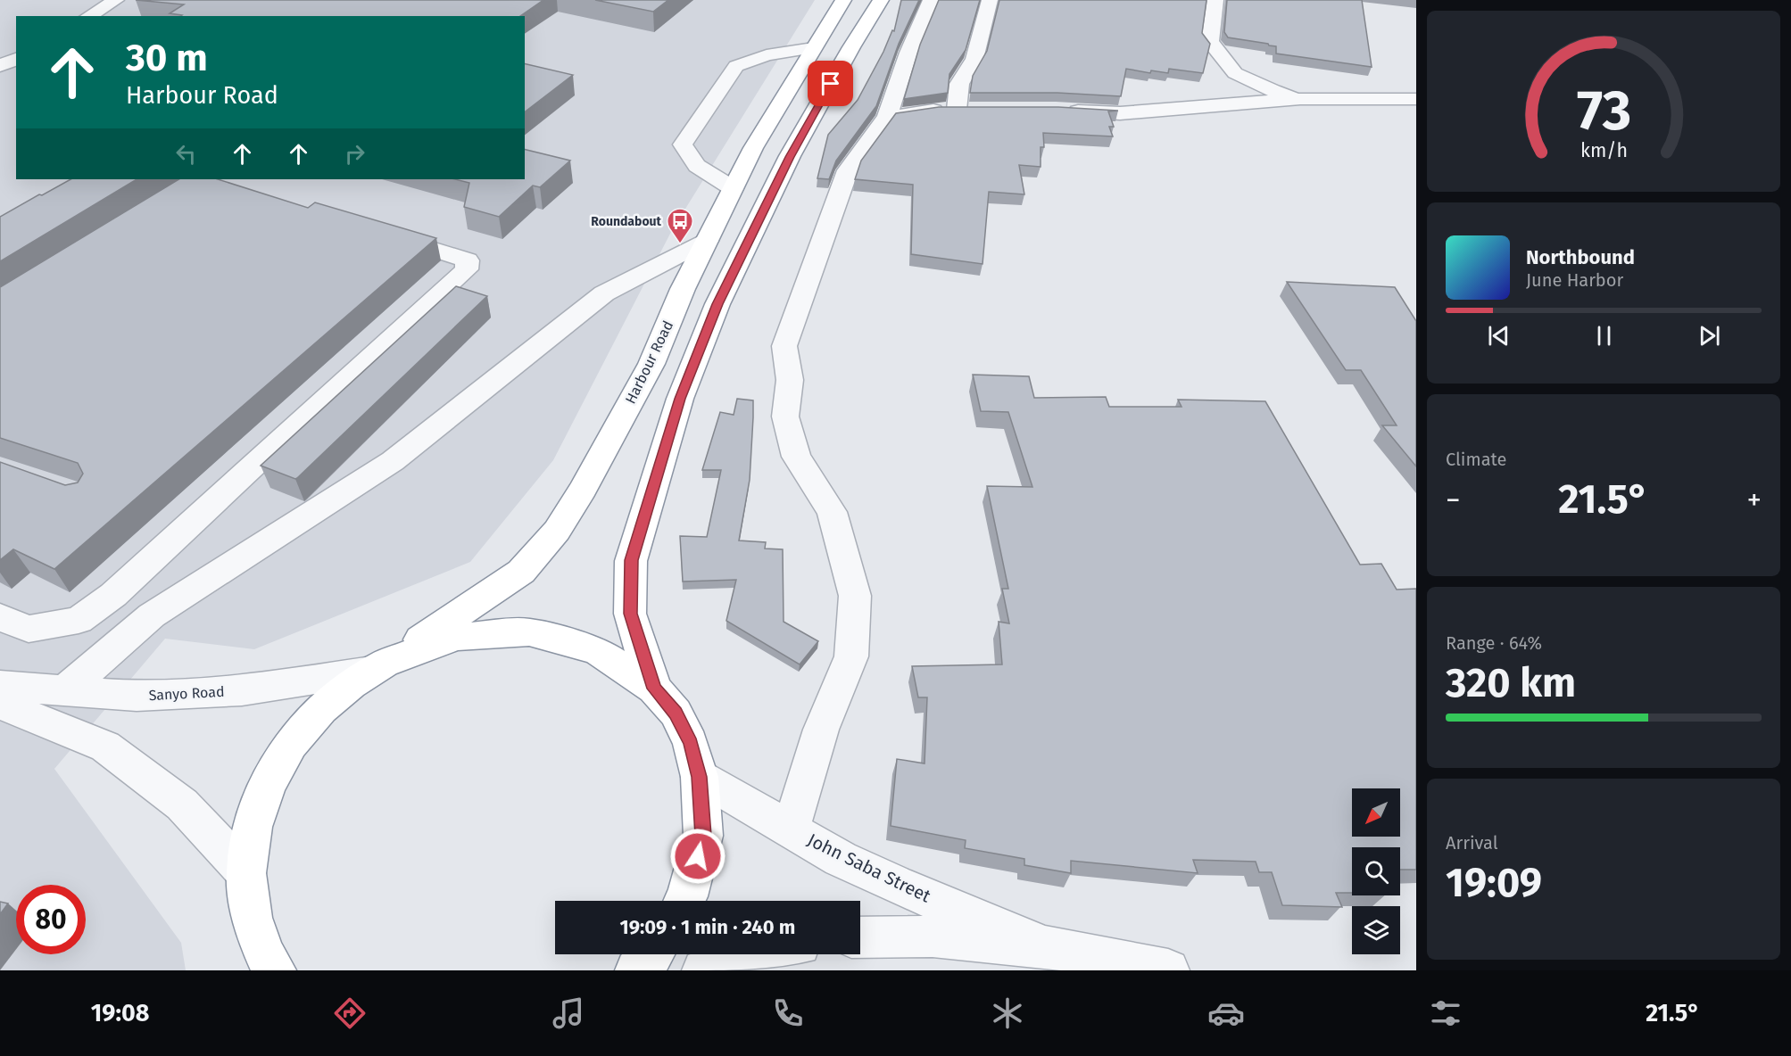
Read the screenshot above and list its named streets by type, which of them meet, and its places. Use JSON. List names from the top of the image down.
{
  "streets": {
    "highway": ["Harbour Road"],
    "street": ["Sanyo Road", "John Saba Street"]
  },
  "crossings": [
    ["Harbour Road", "Sanyo Road"]
  ],
  "places": {
    "bus stop": ["Roundabout"]
  },
  "north": "bottom left",
  "page": {
    "turn": ["30 m", "Harbour Road"],
    "song": ["Northbound", "June Harbor"],
    "tile": [
      "Climate",
      ["Range · 64%", "320 km"],
      ["Arrival", "19:09"]
    ],
    "heat": ["−", "21.5°", "+"],
    "limit": "80",
    "trip": "19:09 · 1 min · 240 m",
    "tabs": ["19:08", "21.5°"],
    "gauge": ["73", "km/h"]
  }
}
